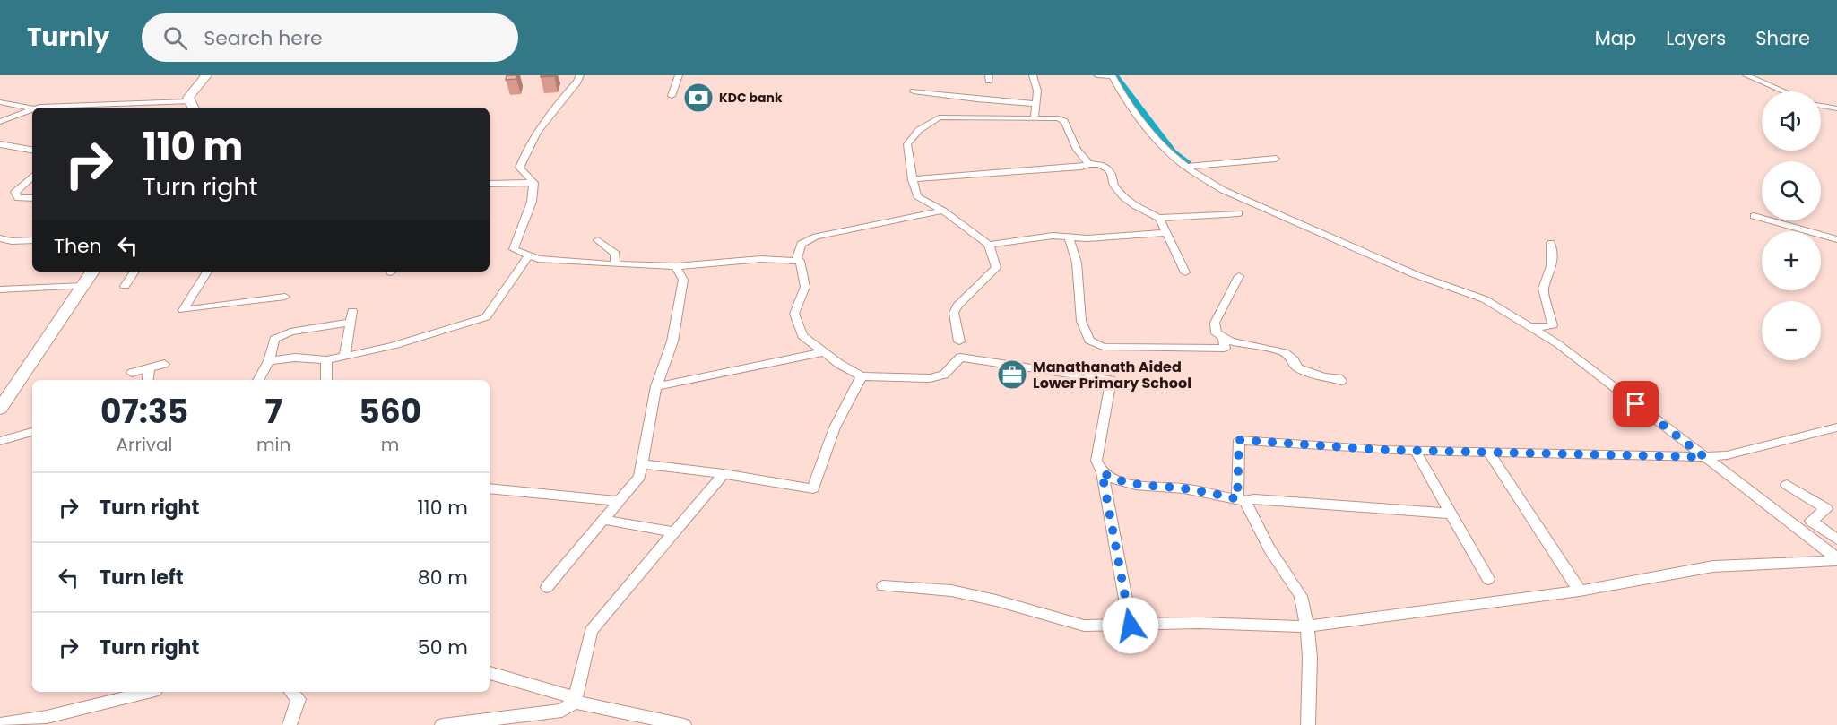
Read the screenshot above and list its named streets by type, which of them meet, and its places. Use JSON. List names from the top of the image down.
{
  "places": {
    "bank": ["KDC bank"],
    "office": ["Manathanath Aided Lower Primary School"]
  },
  "page": {
    "header": "Turnly",
    "search": "Search here",
    "nav": ["Map", "Layers", "Share"],
    "map_buttons": ["+", "−"],
    "turn": ["110 m", "Turn right"],
    "then": "Then",
    "eta": [
      "07:35",
      "Arrival",
      "7",
      "min",
      "560",
      "m"
    ],
    "list": [
      {
        "name": "Turn right",
        "value": "110 m"
      },
      {
        "name": "Turn left",
        "value": "80 m"
      },
      {
        "name": "Turn right",
        "value": "50 m"
      }
    ]
  }
}
